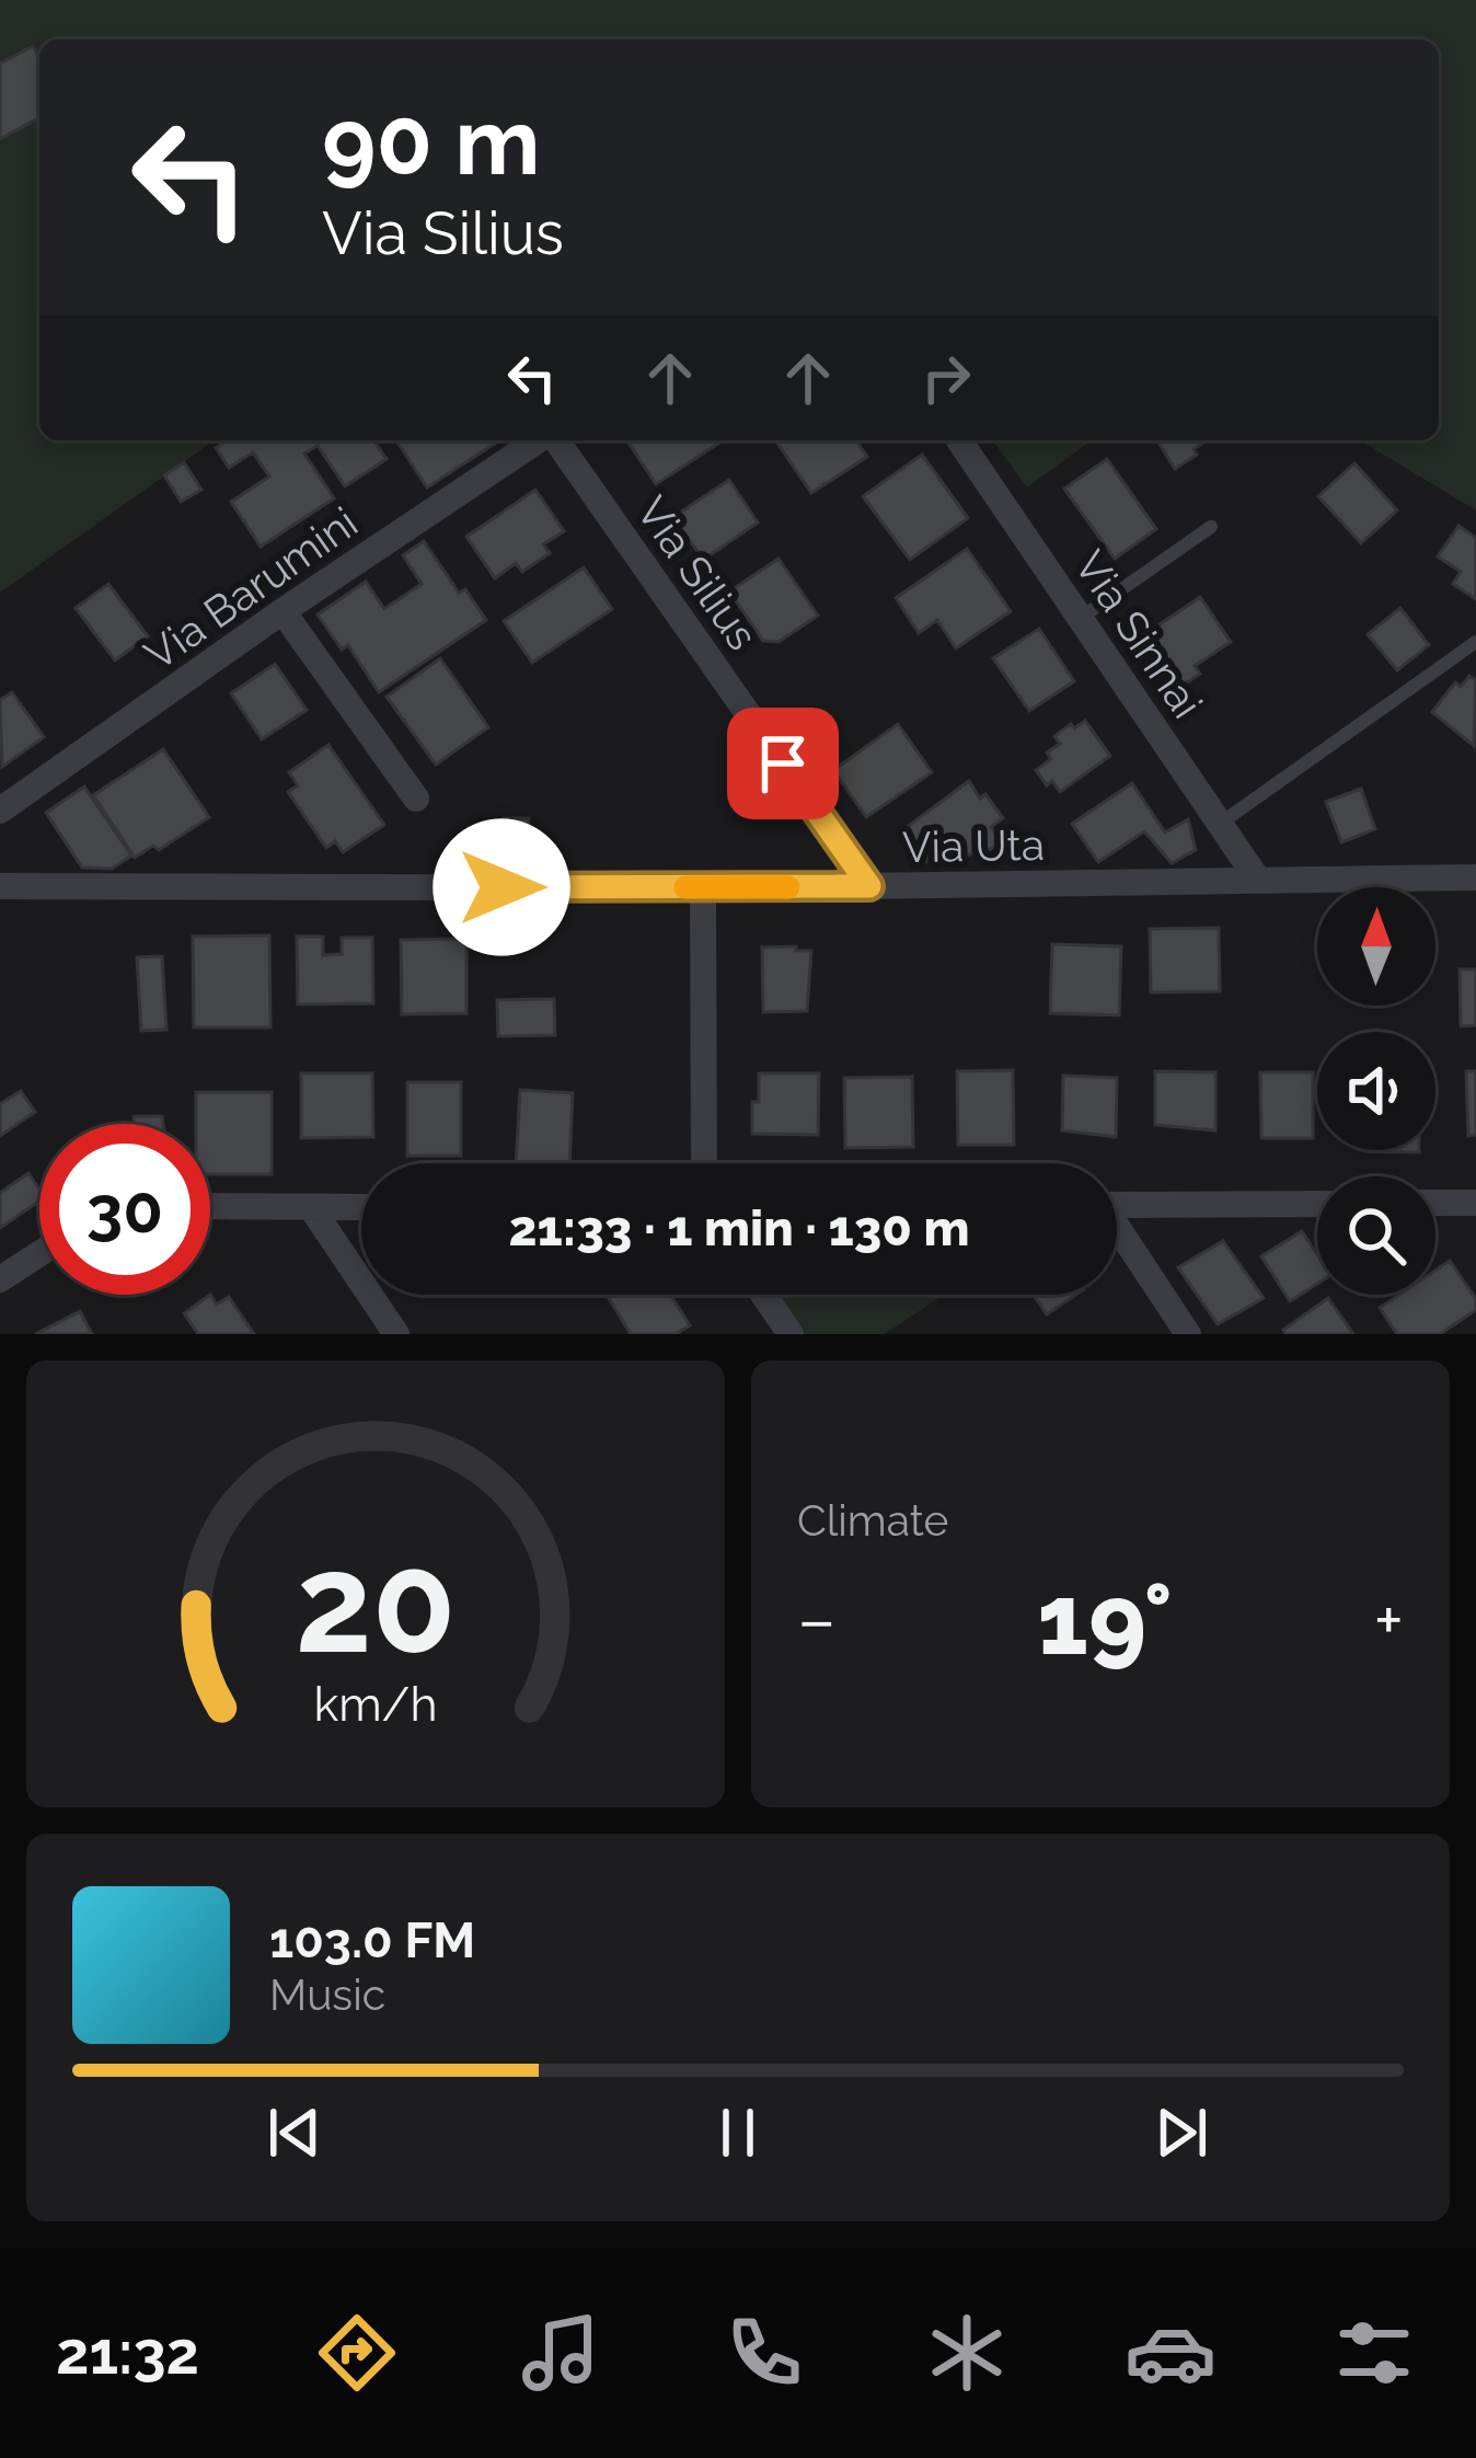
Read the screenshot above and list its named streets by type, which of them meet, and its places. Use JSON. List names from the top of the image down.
{
  "streets": {
    "street": [
      "Via Silius",
      "Via Barumini",
      "Via Sinnai",
      "Via Uta"
    ]
  },
  "crossings": [
    ["Via Silius", "Via Uta"],
    ["Via Sinnai", "Via Uta"]
  ],
  "north": "top",
  "page": {
    "turn": ["90 m", "Via Silius"],
    "limit": "30",
    "trip": "21:33 · 1 min · 130 m",
    "tile": "Climate",
    "heat": ["−", "19°", "+"],
    "song": ["103.0 FM", "Music"],
    "tabs": "21:32",
    "gauge": ["20", "km/h"]
  }
}
